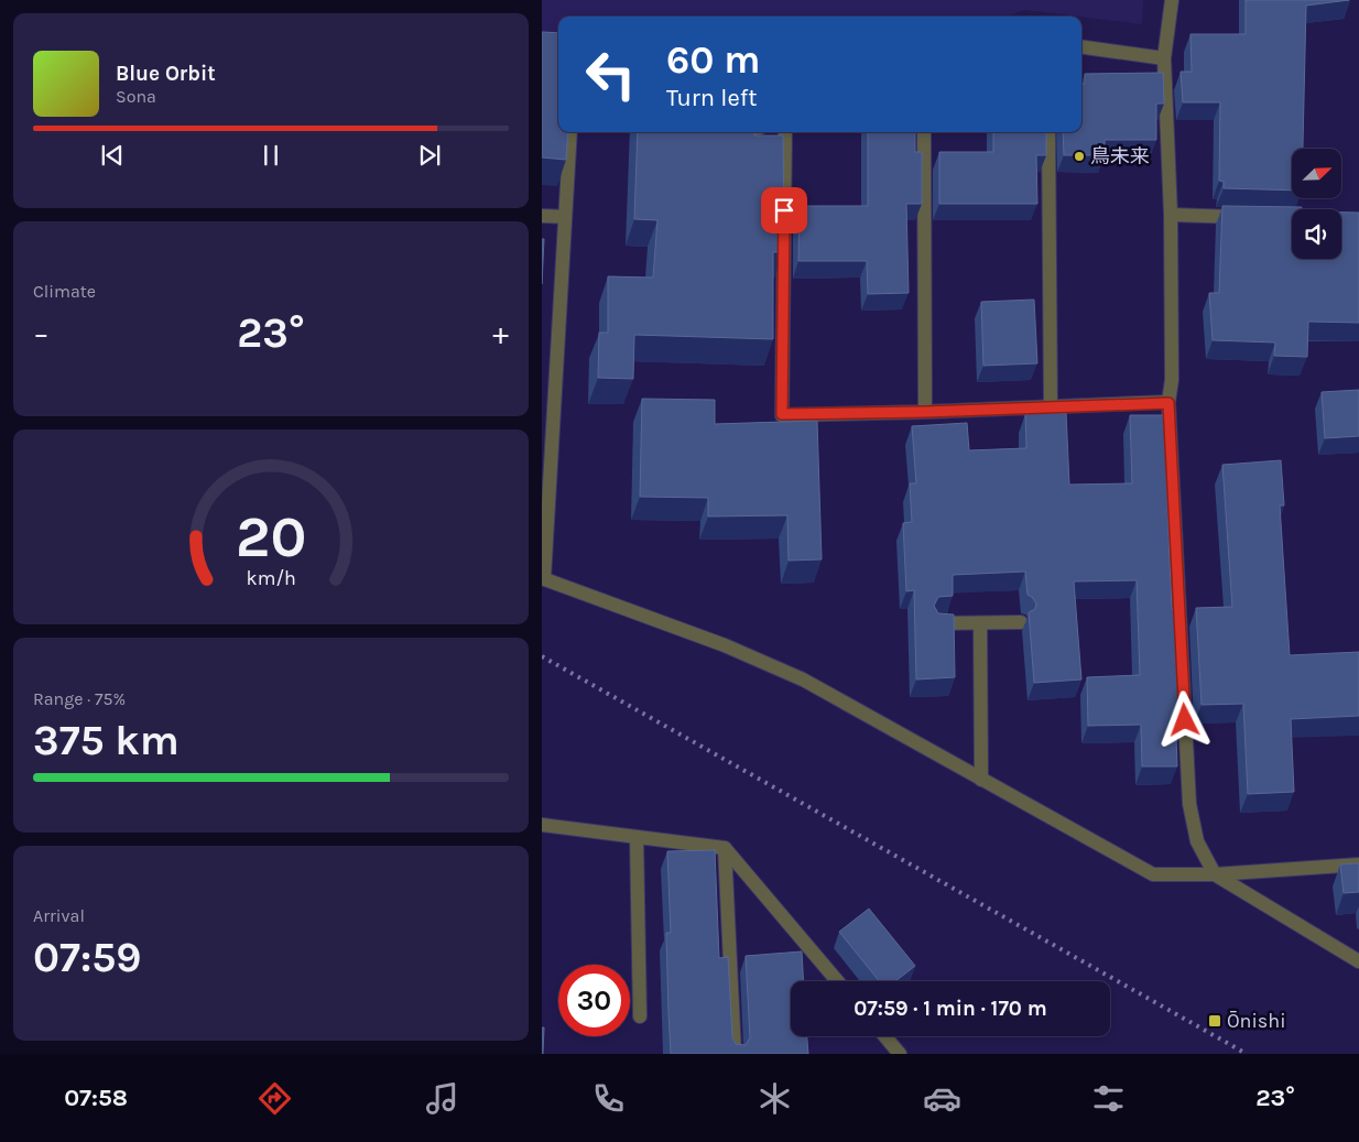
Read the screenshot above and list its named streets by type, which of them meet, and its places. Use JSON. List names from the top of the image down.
{
  "places": {
    "other": ["鳥未来"],
    "transit": ["Ōnishi"]
  },
  "north": "top right",
  "page": {
    "turn": ["60 m", "Turn left"],
    "song": ["Blue Orbit", "Sona"],
    "tile": [
      "Climate",
      ["Range · 75%", "375 km"],
      ["Arrival", "07:59"]
    ],
    "heat": ["−", "23°", "+"],
    "limit": "30",
    "trip": "07:59 · 1 min · 170 m",
    "tabs": ["07:58", "23°"],
    "gauge": ["20", "km/h"]
  }
}
